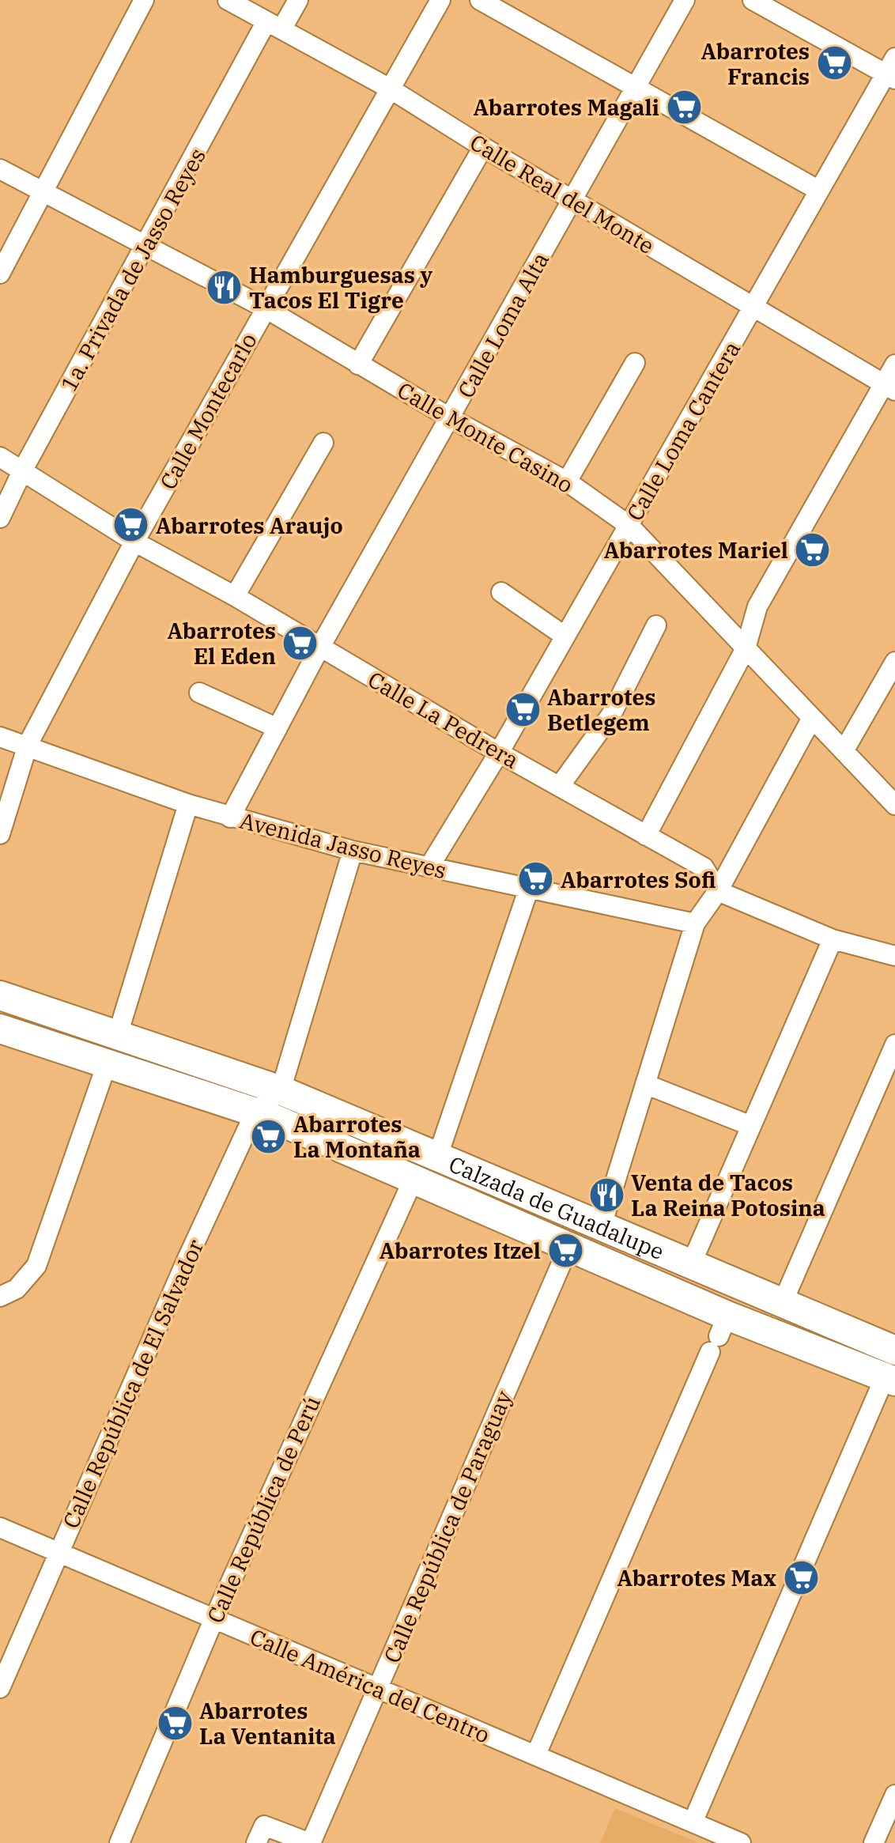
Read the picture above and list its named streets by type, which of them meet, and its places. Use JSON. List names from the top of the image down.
{
  "streets": {
    "main road": ["Calzada de Guadalupe"],
    "street": [
      "Calle Real del Monte",
      "1a. Privada de Jasso Reyes",
      "Calle Loma Alta",
      "Calle Montecarlo",
      "Calle Loma Cantera",
      "Calle Monte Casino",
      "Calle La Pedrera",
      "Avenida Jasso Reyes",
      "Calle República de El Salvador",
      "Calle República de Perú",
      "Calle República de Paraguay",
      "Calle América del Centro"
    ]
  },
  "crossings": [
    ["Calle Real del Monte", "1a. Privada de Jasso Reyes"],
    ["Calle Real del Monte", "Calle Loma Alta"],
    ["Calle Real del Monte", "Calle Montecarlo"],
    ["Calle Real del Monte", "Calle Loma Cantera"],
    ["1a. Privada de Jasso Reyes", "Calle Monte Casino"],
    ["1a. Privada de Jasso Reyes", "Calle La Pedrera"],
    ["Calle Loma Alta", "Calle Monte Casino"],
    ["Calle Loma Alta", "Calle La Pedrera"],
    ["Calle Loma Alta", "Avenida Jasso Reyes"],
    ["Calle Montecarlo", "Calle Monte Casino"],
    ["Calle Montecarlo", "Calle La Pedrera"],
    ["Calle Montecarlo", "Avenida Jasso Reyes"],
    ["Calle Loma Cantera", "Calle Monte Casino"],
    ["Calle Loma Cantera", "Calle La Pedrera"],
    ["Calle Loma Cantera", "Avenida Jasso Reyes"],
    ["Calzada de Guadalupe", "Calle República de El Salvador"],
    ["Calzada de Guadalupe", "Calle República de Perú"],
    ["Calzada de Guadalupe", "Calle República de Paraguay"],
    ["Calle República de El Salvador", "Calle América del Centro"],
    ["Calle República de Perú", "Calle América del Centro"],
    ["Calle República de Paraguay", "Calle América del Centro"]
  ],
  "places": {
    "supermarket": [
      "Abarrotes Francis",
      "Abarrotes Magali",
      "Abarrotes Araujo",
      "Abarrotes Mariel",
      "Abarrotes El Eden",
      "Abarrotes Betlegem",
      "Abarrotes Sofi",
      "Abarrotes La Montaña",
      "Abarrotes Itzel",
      "Abarrotes Max",
      "Abarrotes La Ventanita"
    ],
    "restaurant": ["Hamburguesas y Tacos El Tigre", "Venta de Tacos La Reina Potosina"]
  }
}
